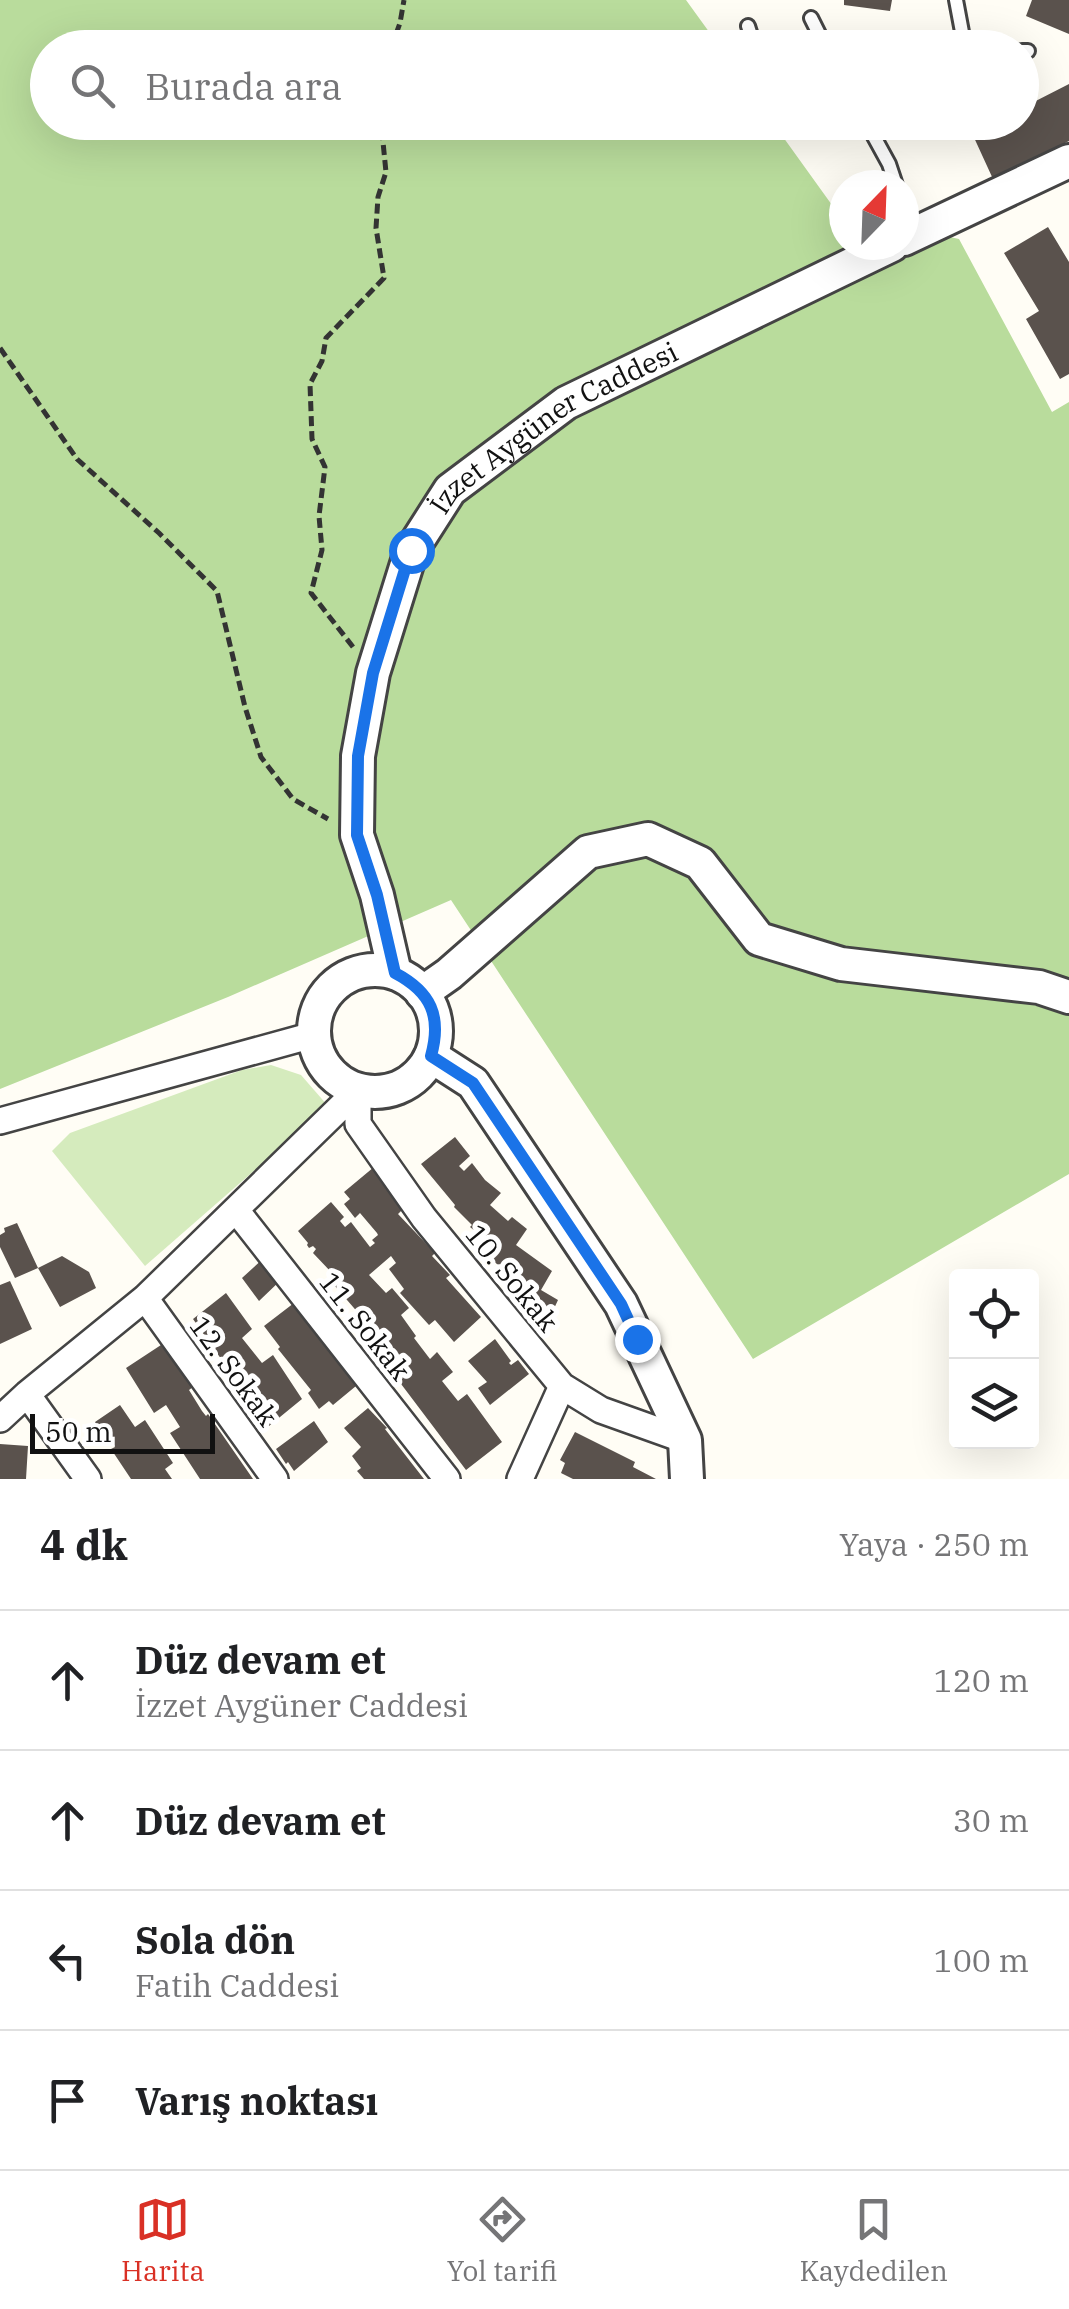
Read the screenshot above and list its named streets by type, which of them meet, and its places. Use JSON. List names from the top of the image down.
{
  "streets": {
    "street": [
      "İzzet Aygüner Caddesi",
      "10. Sokak",
      "11. Sokak",
      "12. Sokak"
    ]
  },
  "crossings": [
    ["İzzet Aygüner Caddesi", "10. Sokak"]
  ],
  "scale_bar": "50 m",
  "north": "top right",
  "page": {
    "search": "Burada ara",
    "scale": "50 m",
    "heading": ["4 dk", "Yaya · 250 m"],
    "list": [
      ["Düz devam et", "İzzet Aygüner Caddesi", "120 m"],
      ["Düz devam et", "30 m"],
      ["Sola dön", "Fatih Caddesi", "100 m"],
      "Varış noktası"
    ],
    "nav": ["Harita", "Yol tarifi", "Kaydedilen"]
  }
}
